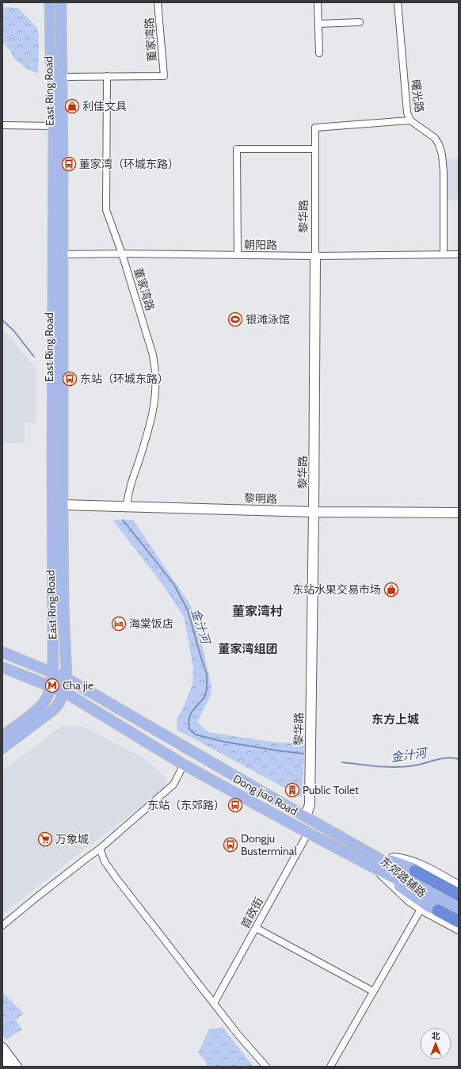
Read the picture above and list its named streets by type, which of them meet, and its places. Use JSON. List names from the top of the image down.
{
  "streets": {
    "main road": ["East Ring Road", "Dong Jiao Road"],
    "street": [
      "董家湾路",
      "曙光路",
      "黎华路",
      "朝阳路",
      "黎明路",
      "东郊路辅路",
      "首政街"
    ]
  },
  "crossings": [
    ["董家湾路", "East Ring Road"],
    ["董家湾路", "朝阳路"],
    ["董家湾路", "黎明路"],
    ["East Ring Road", "朝阳路"],
    ["East Ring Road", "黎明路"],
    ["East Ring Road", "Dong Jiao Road"],
    ["曙光路", "黎华路"],
    ["曙光路", "朝阳路"],
    ["黎华路", "朝阳路"],
    ["黎华路", "黎明路"],
    ["黎华路", "Dong Jiao Road"],
    ["Dong Jiao Road", "东郊路辅路"],
    ["Dong Jiao Road", "首政街"]
  ],
  "districts": ["董家湾村", "董家湾组团", "东方上城"],
  "water": ["金汁河"],
  "places": {
    "shop": ["利佳文具", "东站水果交易市场"],
    "bus stop": [
      "董家湾（环城东路）",
      "东站（环城东路）",
      "东站（东郊路）",
      "Dongju Busterminal"
    ],
    "sports": ["银滩泳馆"],
    "hotel": ["海棠饭店"],
    "metro station": ["Cha jie"],
    "building": ["Public Toilet"],
    "supermarket": ["万象城"]
  },
  "north": "top"
}
